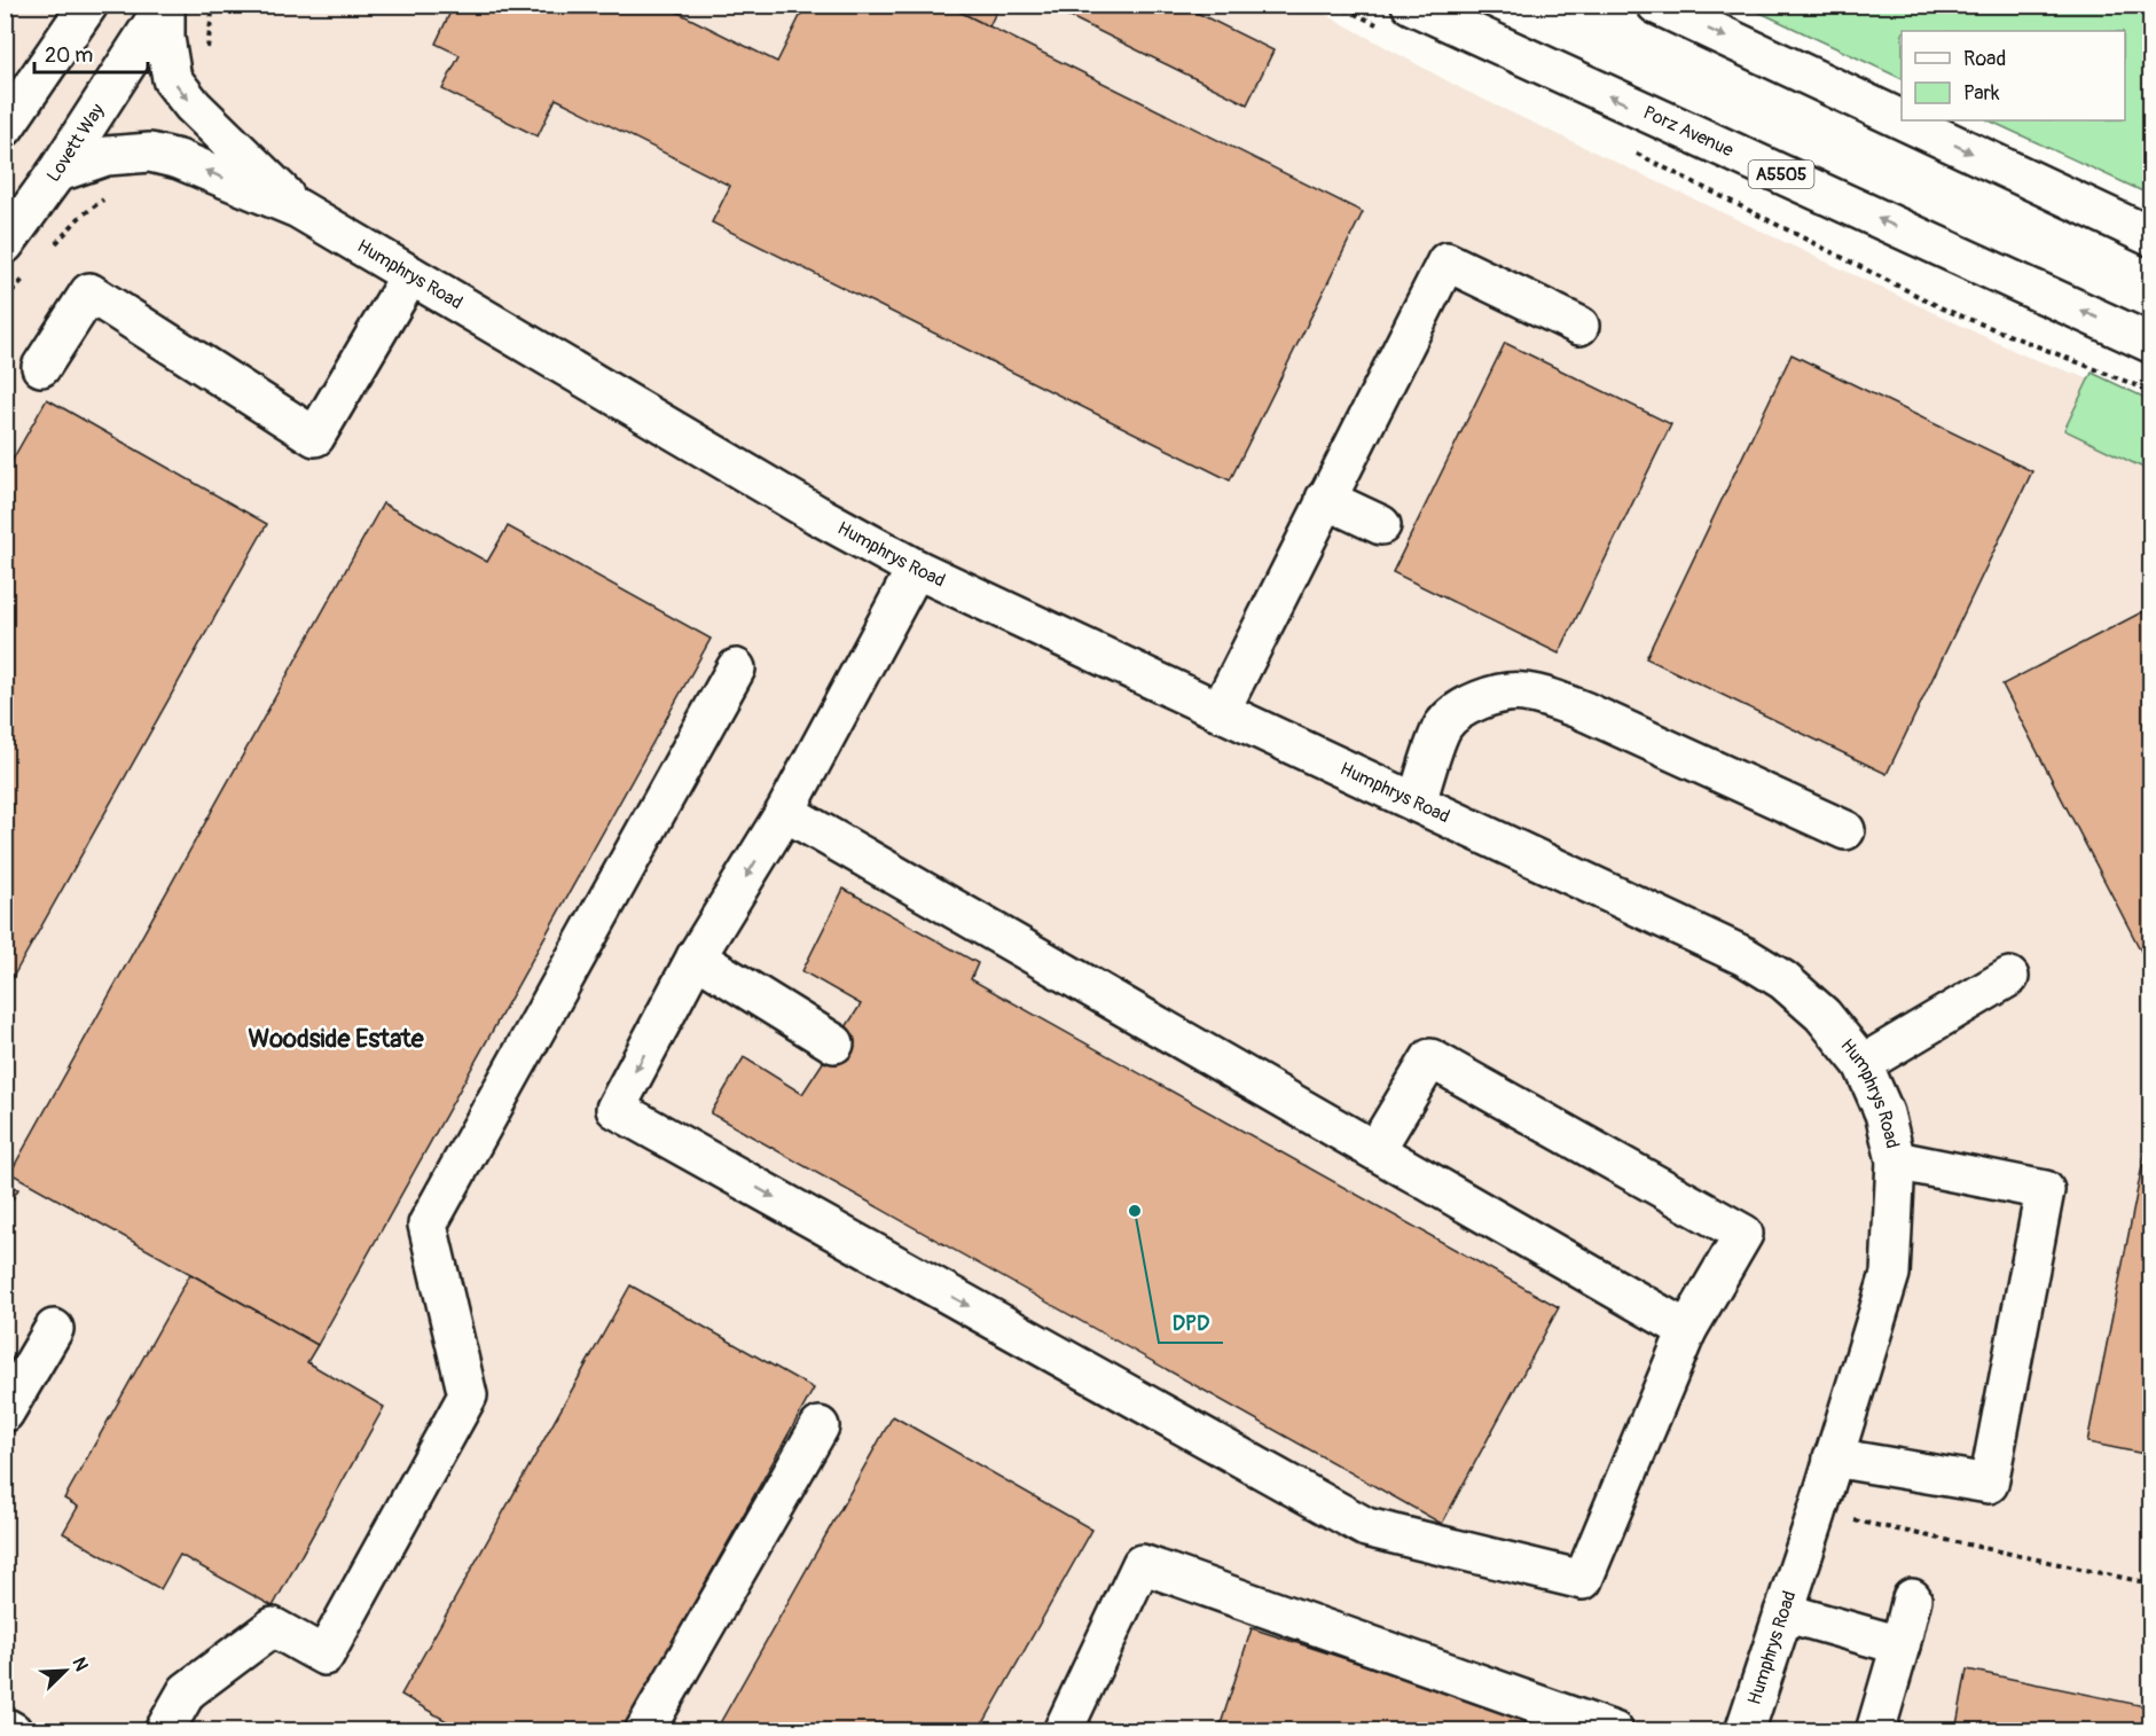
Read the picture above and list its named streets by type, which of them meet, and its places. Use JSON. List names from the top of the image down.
{
  "streets": {
    "street": [
      "Porz Avenue",
      "Lovett Way",
      "A5505",
      "Humphrys Road"
    ]
  },
  "crossings": [
    ["Lovett Way", "Humphrys Road"]
  ],
  "districts": ["Woodside Estate"],
  "places": ["DPD"],
  "legend": ["Road", "Park"],
  "scale_bar": "20 m",
  "north": "top right"
}
